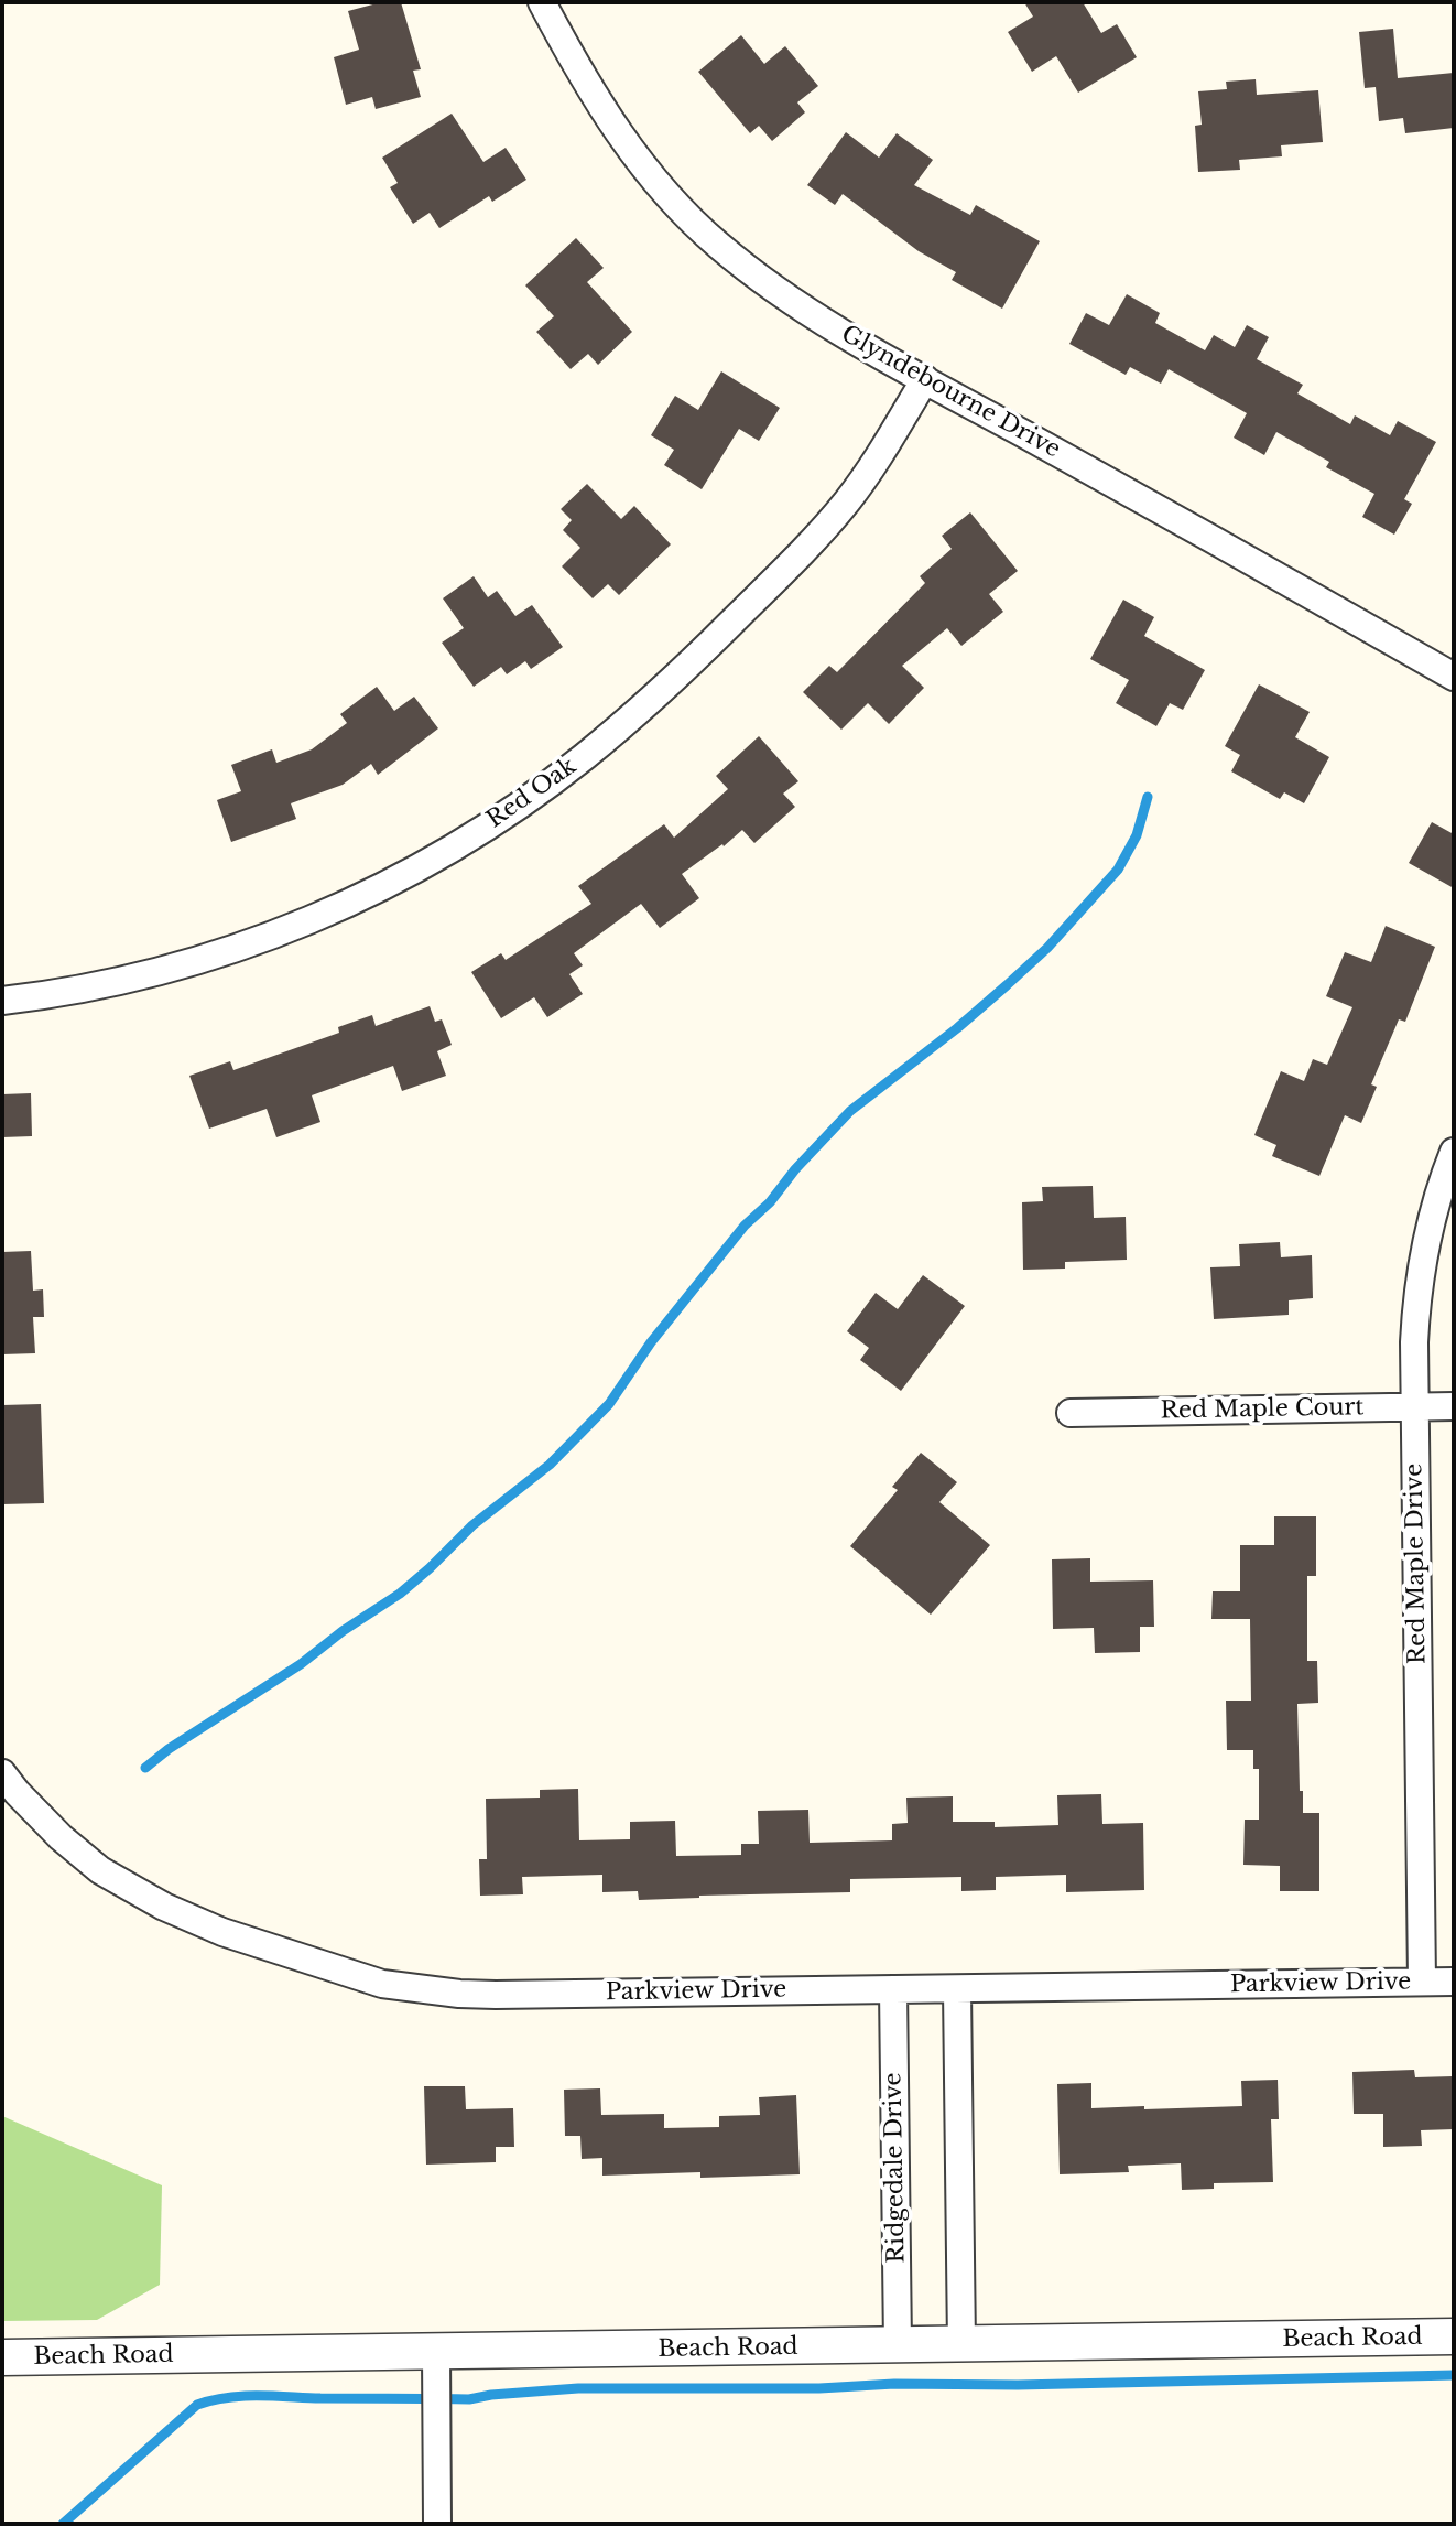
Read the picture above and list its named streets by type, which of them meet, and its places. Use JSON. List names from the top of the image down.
{
  "streets": {
    "street": [
      "Glyndebourne Drive",
      "Red Oak",
      "Red Maple Court",
      "Red Maple Drive",
      "Parkview Drive",
      "Ridgedale Drive",
      "Beach Road"
    ]
  },
  "crossings": [
    ["Glyndebourne Drive", "Red Oak"],
    ["Red Maple Court", "Red Maple Drive"],
    ["Red Maple Drive", "Parkview Drive"],
    ["Parkview Drive", "Ridgedale Drive"],
    ["Ridgedale Drive", "Beach Road"]
  ]
}
